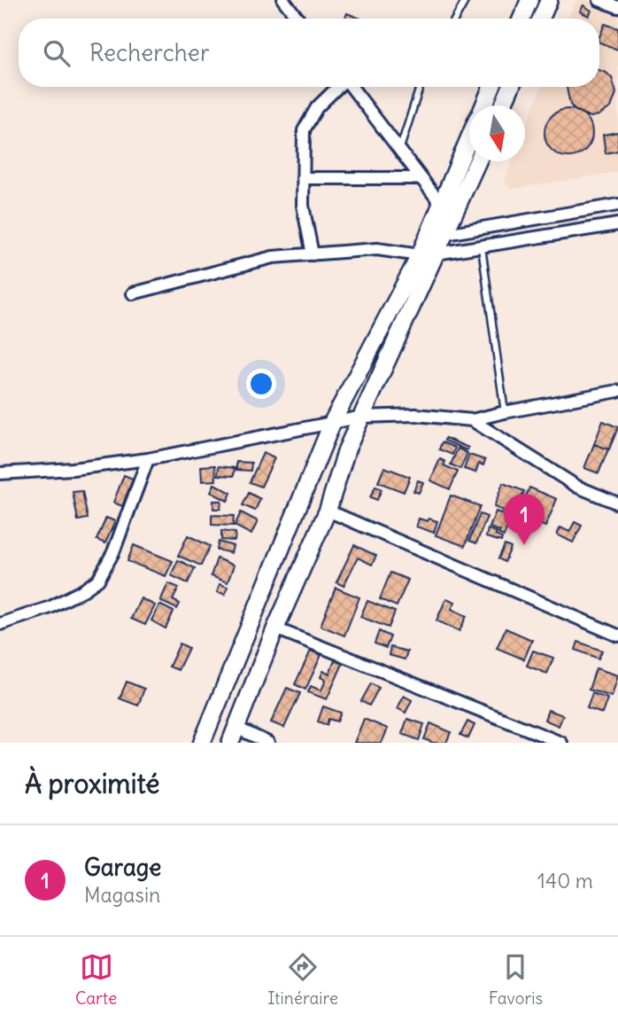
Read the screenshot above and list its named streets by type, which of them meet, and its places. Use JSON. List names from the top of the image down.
{
  "north": "bottom",
  "page": {
    "search": "Rechercher",
    "pins": "1",
    "heading": "À proximité",
    "list": [
      {
        "mark": "1",
        "name": "Garage",
        "note": "Magasin",
        "value": "140 m"
      }
    ],
    "nav": ["Carte", "Itinéraire", "Favoris"]
  }
}
